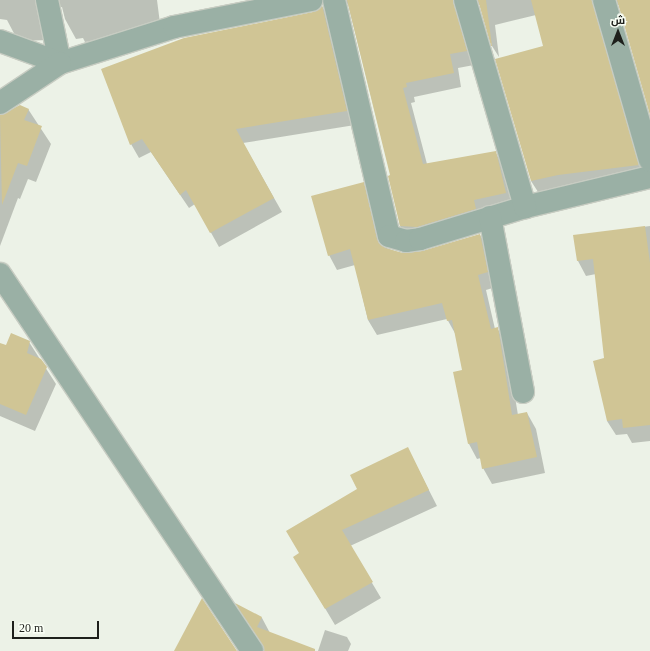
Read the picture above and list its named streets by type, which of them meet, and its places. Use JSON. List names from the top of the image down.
{
  "scale_bar": "20 m",
  "north": "top"
}
